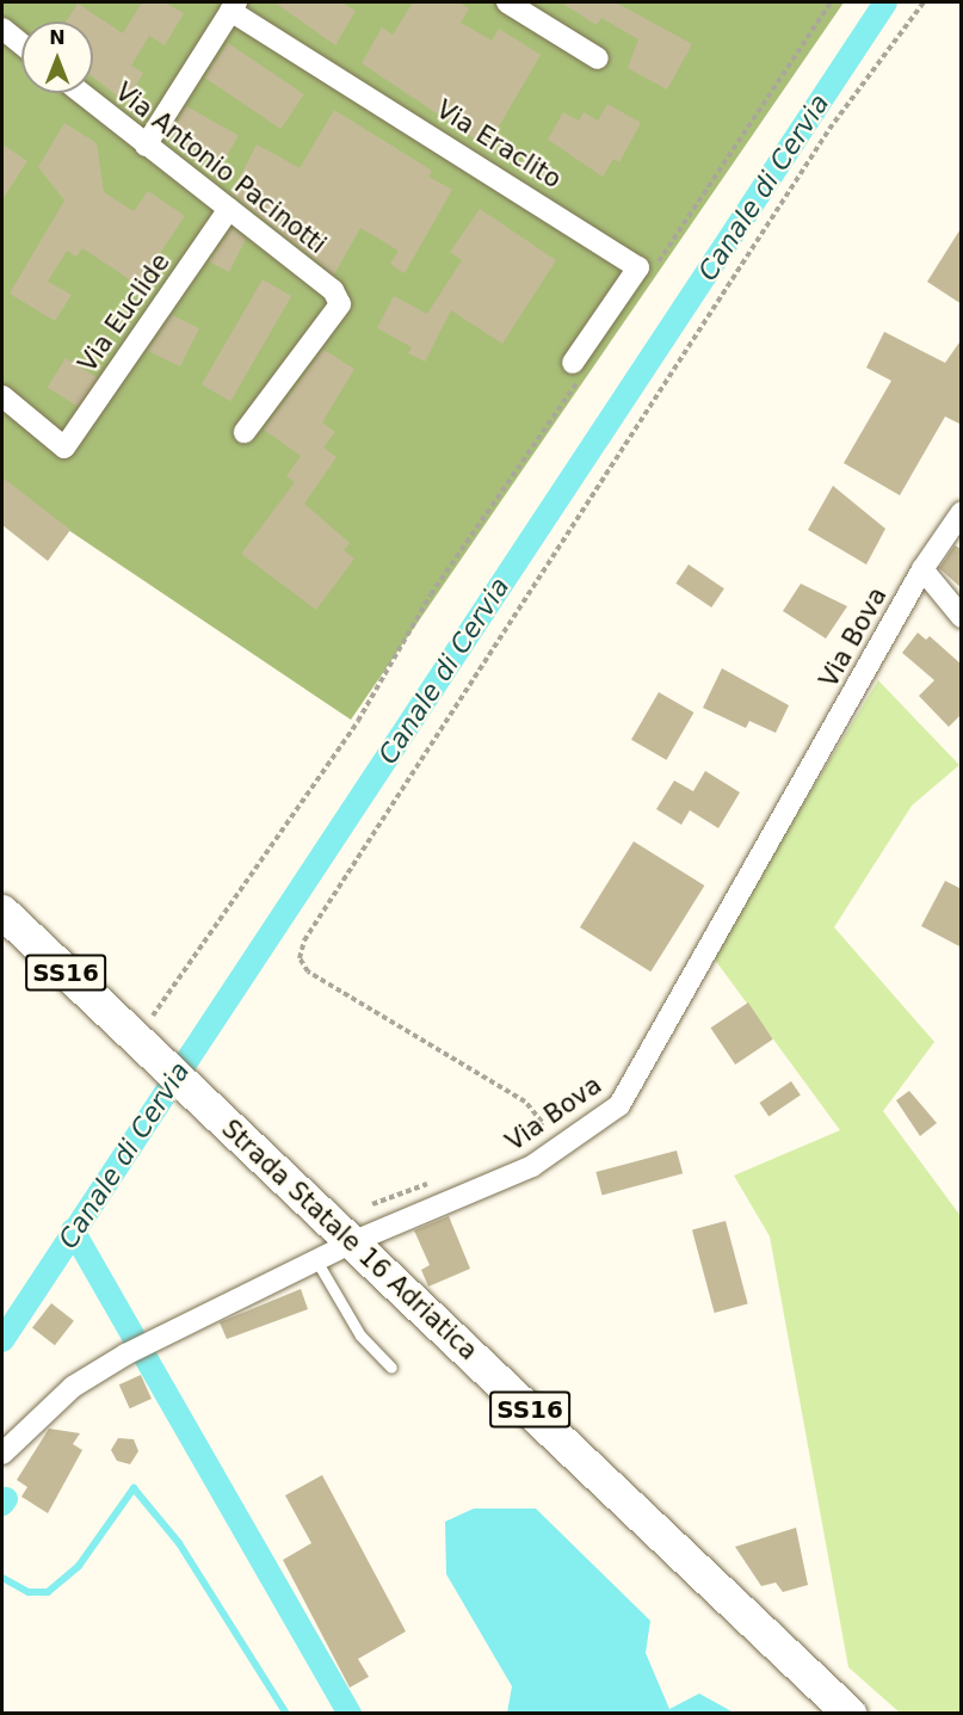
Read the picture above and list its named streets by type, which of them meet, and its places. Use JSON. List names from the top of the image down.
{
  "streets": {
    "main road": ["SS16", "Strada Statale 16 Adriatica"],
    "street": [
      "Via Eraclito",
      "Via Antonio Pacinotti",
      "Via Euclide",
      "Via Bova"
    ]
  },
  "crossings": [
    ["Via Antonio Pacinotti", "Via Euclide"],
    ["Via Bova", "Strada Statale 16 Adriatica"],
    ["SS16", "Strada Statale 16 Adriatica"]
  ],
  "water": ["Canale di Cervia"],
  "north": "top"
}
